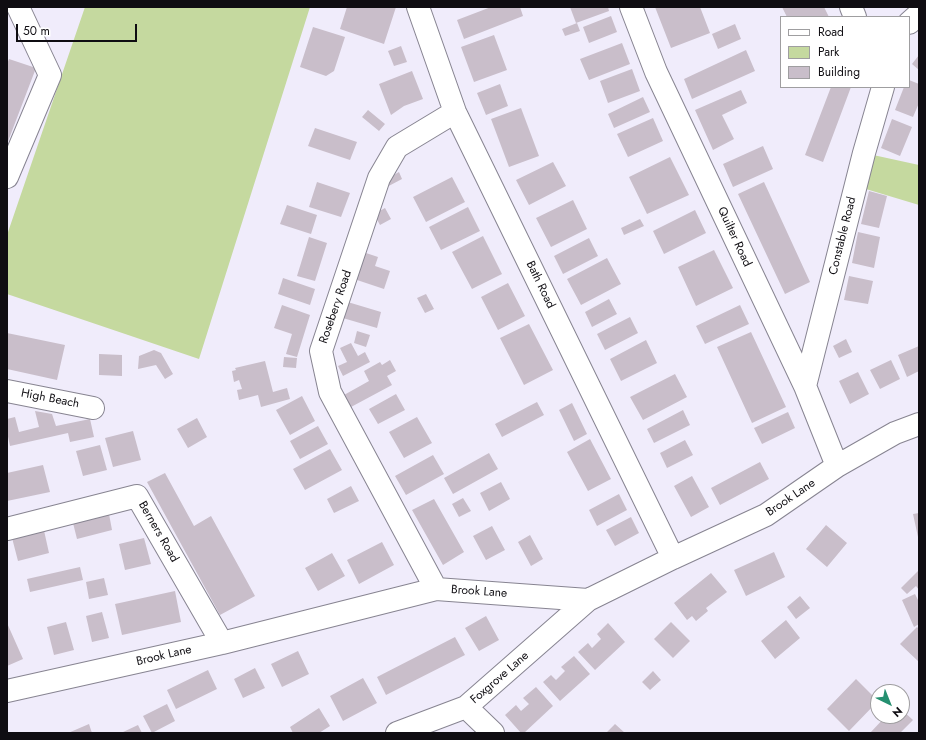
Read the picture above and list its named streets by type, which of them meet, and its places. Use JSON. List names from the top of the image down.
{
  "streets": {
    "street": [
      "Constable Road",
      "Quilter Road",
      "Bath Road",
      "Rosebery Road",
      "High Beach",
      "Brook Lane",
      "Berners Road",
      "Foxgrove Lane"
    ]
  },
  "crossings": [
    ["Constable Road", "Quilter Road"],
    ["Quilter Road", "Brook Lane"],
    ["Bath Road", "Rosebery Road"],
    ["Bath Road", "Brook Lane"],
    ["Rosebery Road", "Brook Lane"],
    ["Brook Lane", "Berners Road"],
    ["Brook Lane", "Foxgrove Lane"]
  ],
  "legend": ["Road", "Park", "Building"],
  "scale_bar": "50 m",
  "north": "bottom right"
}
